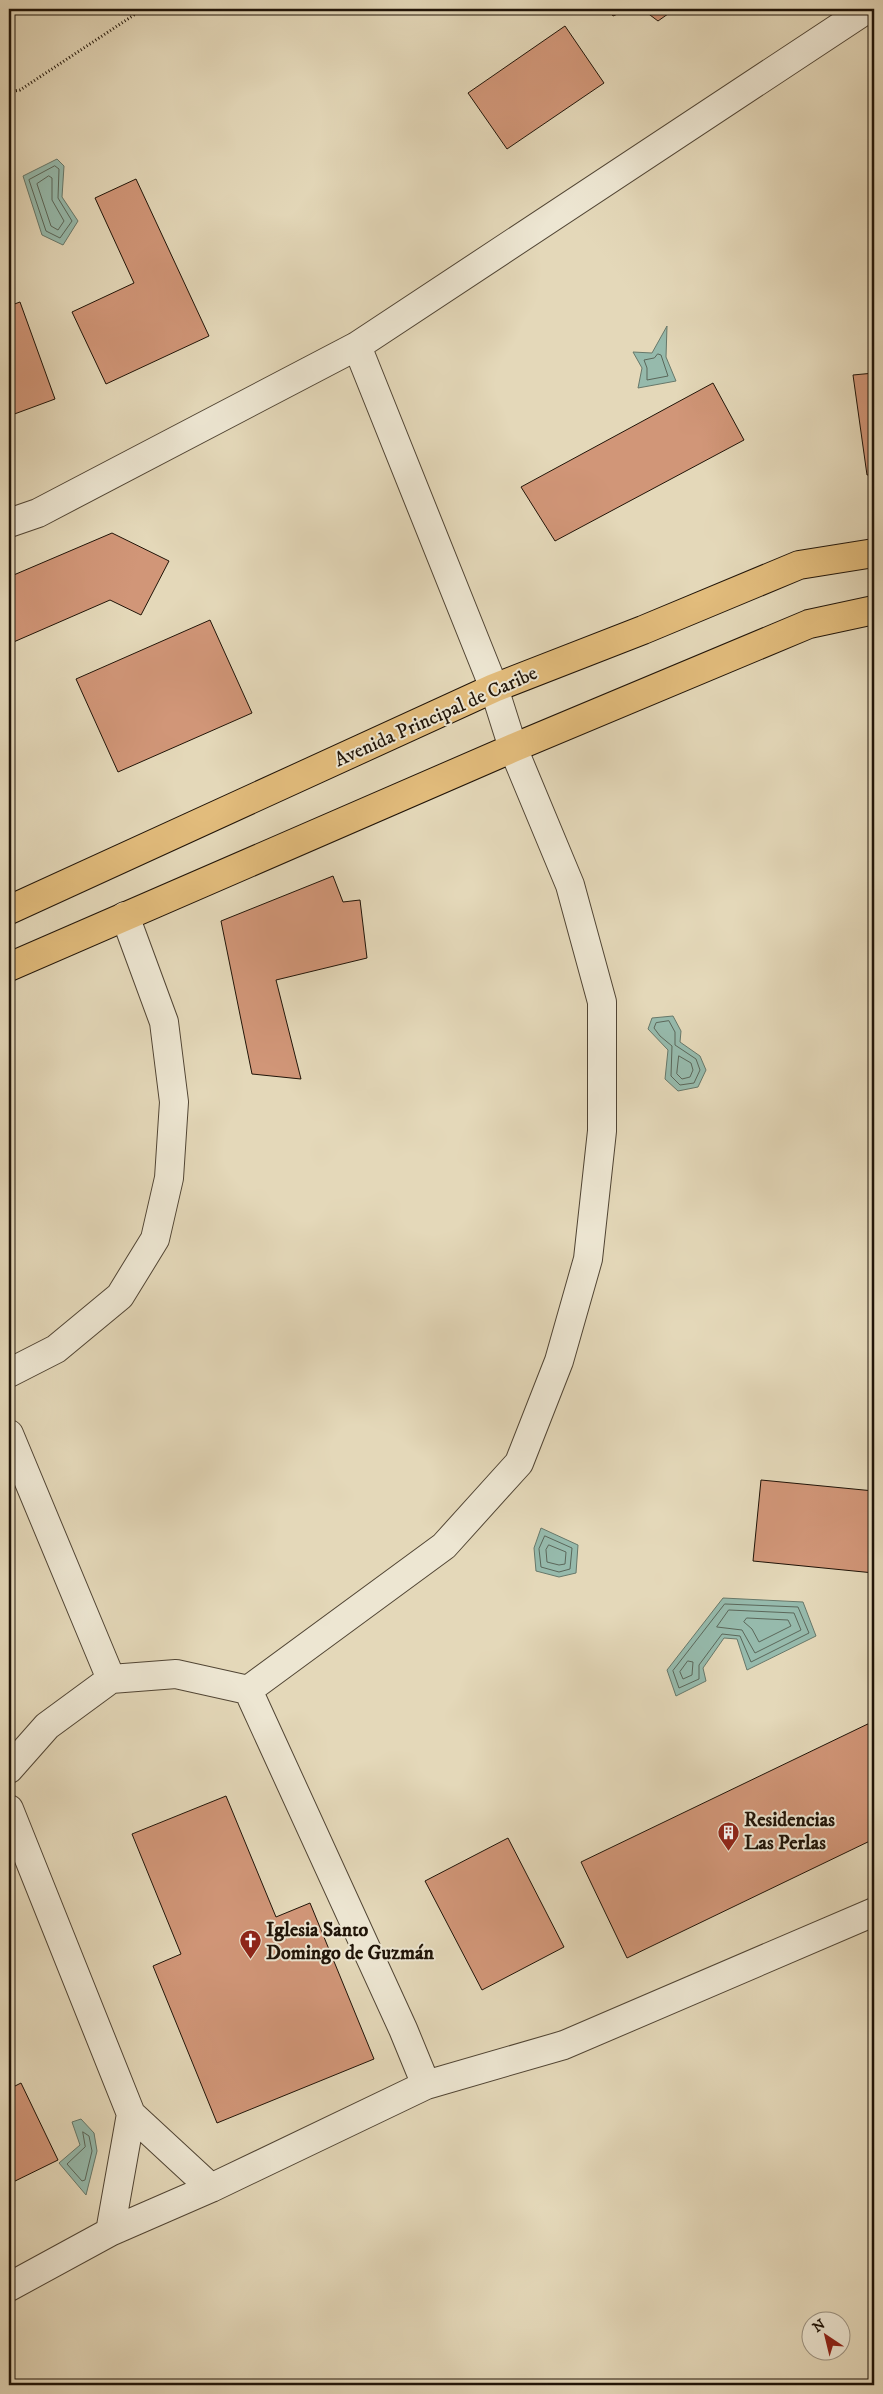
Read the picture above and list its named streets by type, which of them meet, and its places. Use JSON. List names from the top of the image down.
{
  "streets": {
    "main road": ["Avenida Principal de Caribe"]
  },
  "places": {
    "building": ["Residencias Las Perlas"],
    "church": ["Iglesia Santo Domingo de Guzmán"]
  },
  "north": "top left"
}
